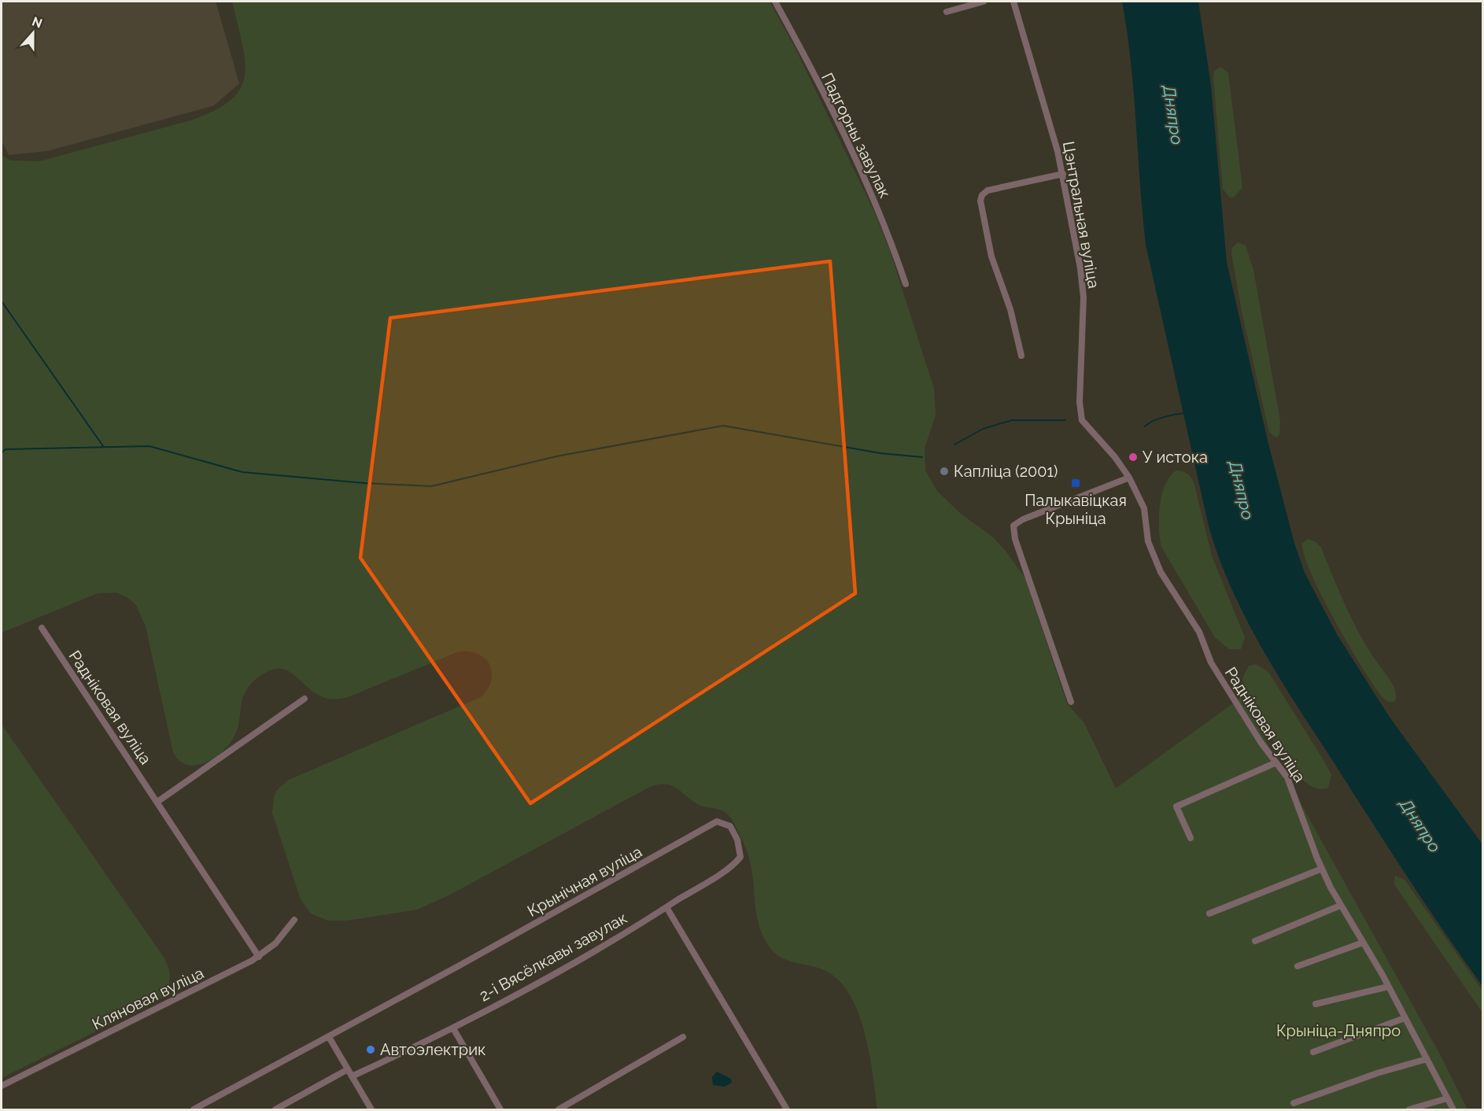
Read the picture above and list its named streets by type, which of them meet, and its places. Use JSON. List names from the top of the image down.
{
  "streets": {
    "street": [
      "Падгорны завулак",
      "Цэнтральная вуліца",
      "Радніковая вуліца",
      "Крынічная вуліца",
      "2-і Вясёлкавы завулак",
      "Кляновая вуліца"
    ]
  },
  "crossings": [
    ["Цэнтральная вуліца", "Радніковая вуліца"],
    ["Радніковая вуліца", "Кляновая вуліца"],
    ["Крынічная вуліца", "2-і Вясёлкавы завулак"]
  ],
  "water": ["Дняпро"],
  "parks": ["Крыніца-Дняпро"],
  "places": {
    "other": ["У истока", "Капліца (2001)", "Автоэлектрик"],
    "transit": ["Палыкавіцкая Крыніца"]
  },
  "north": "top"
}
